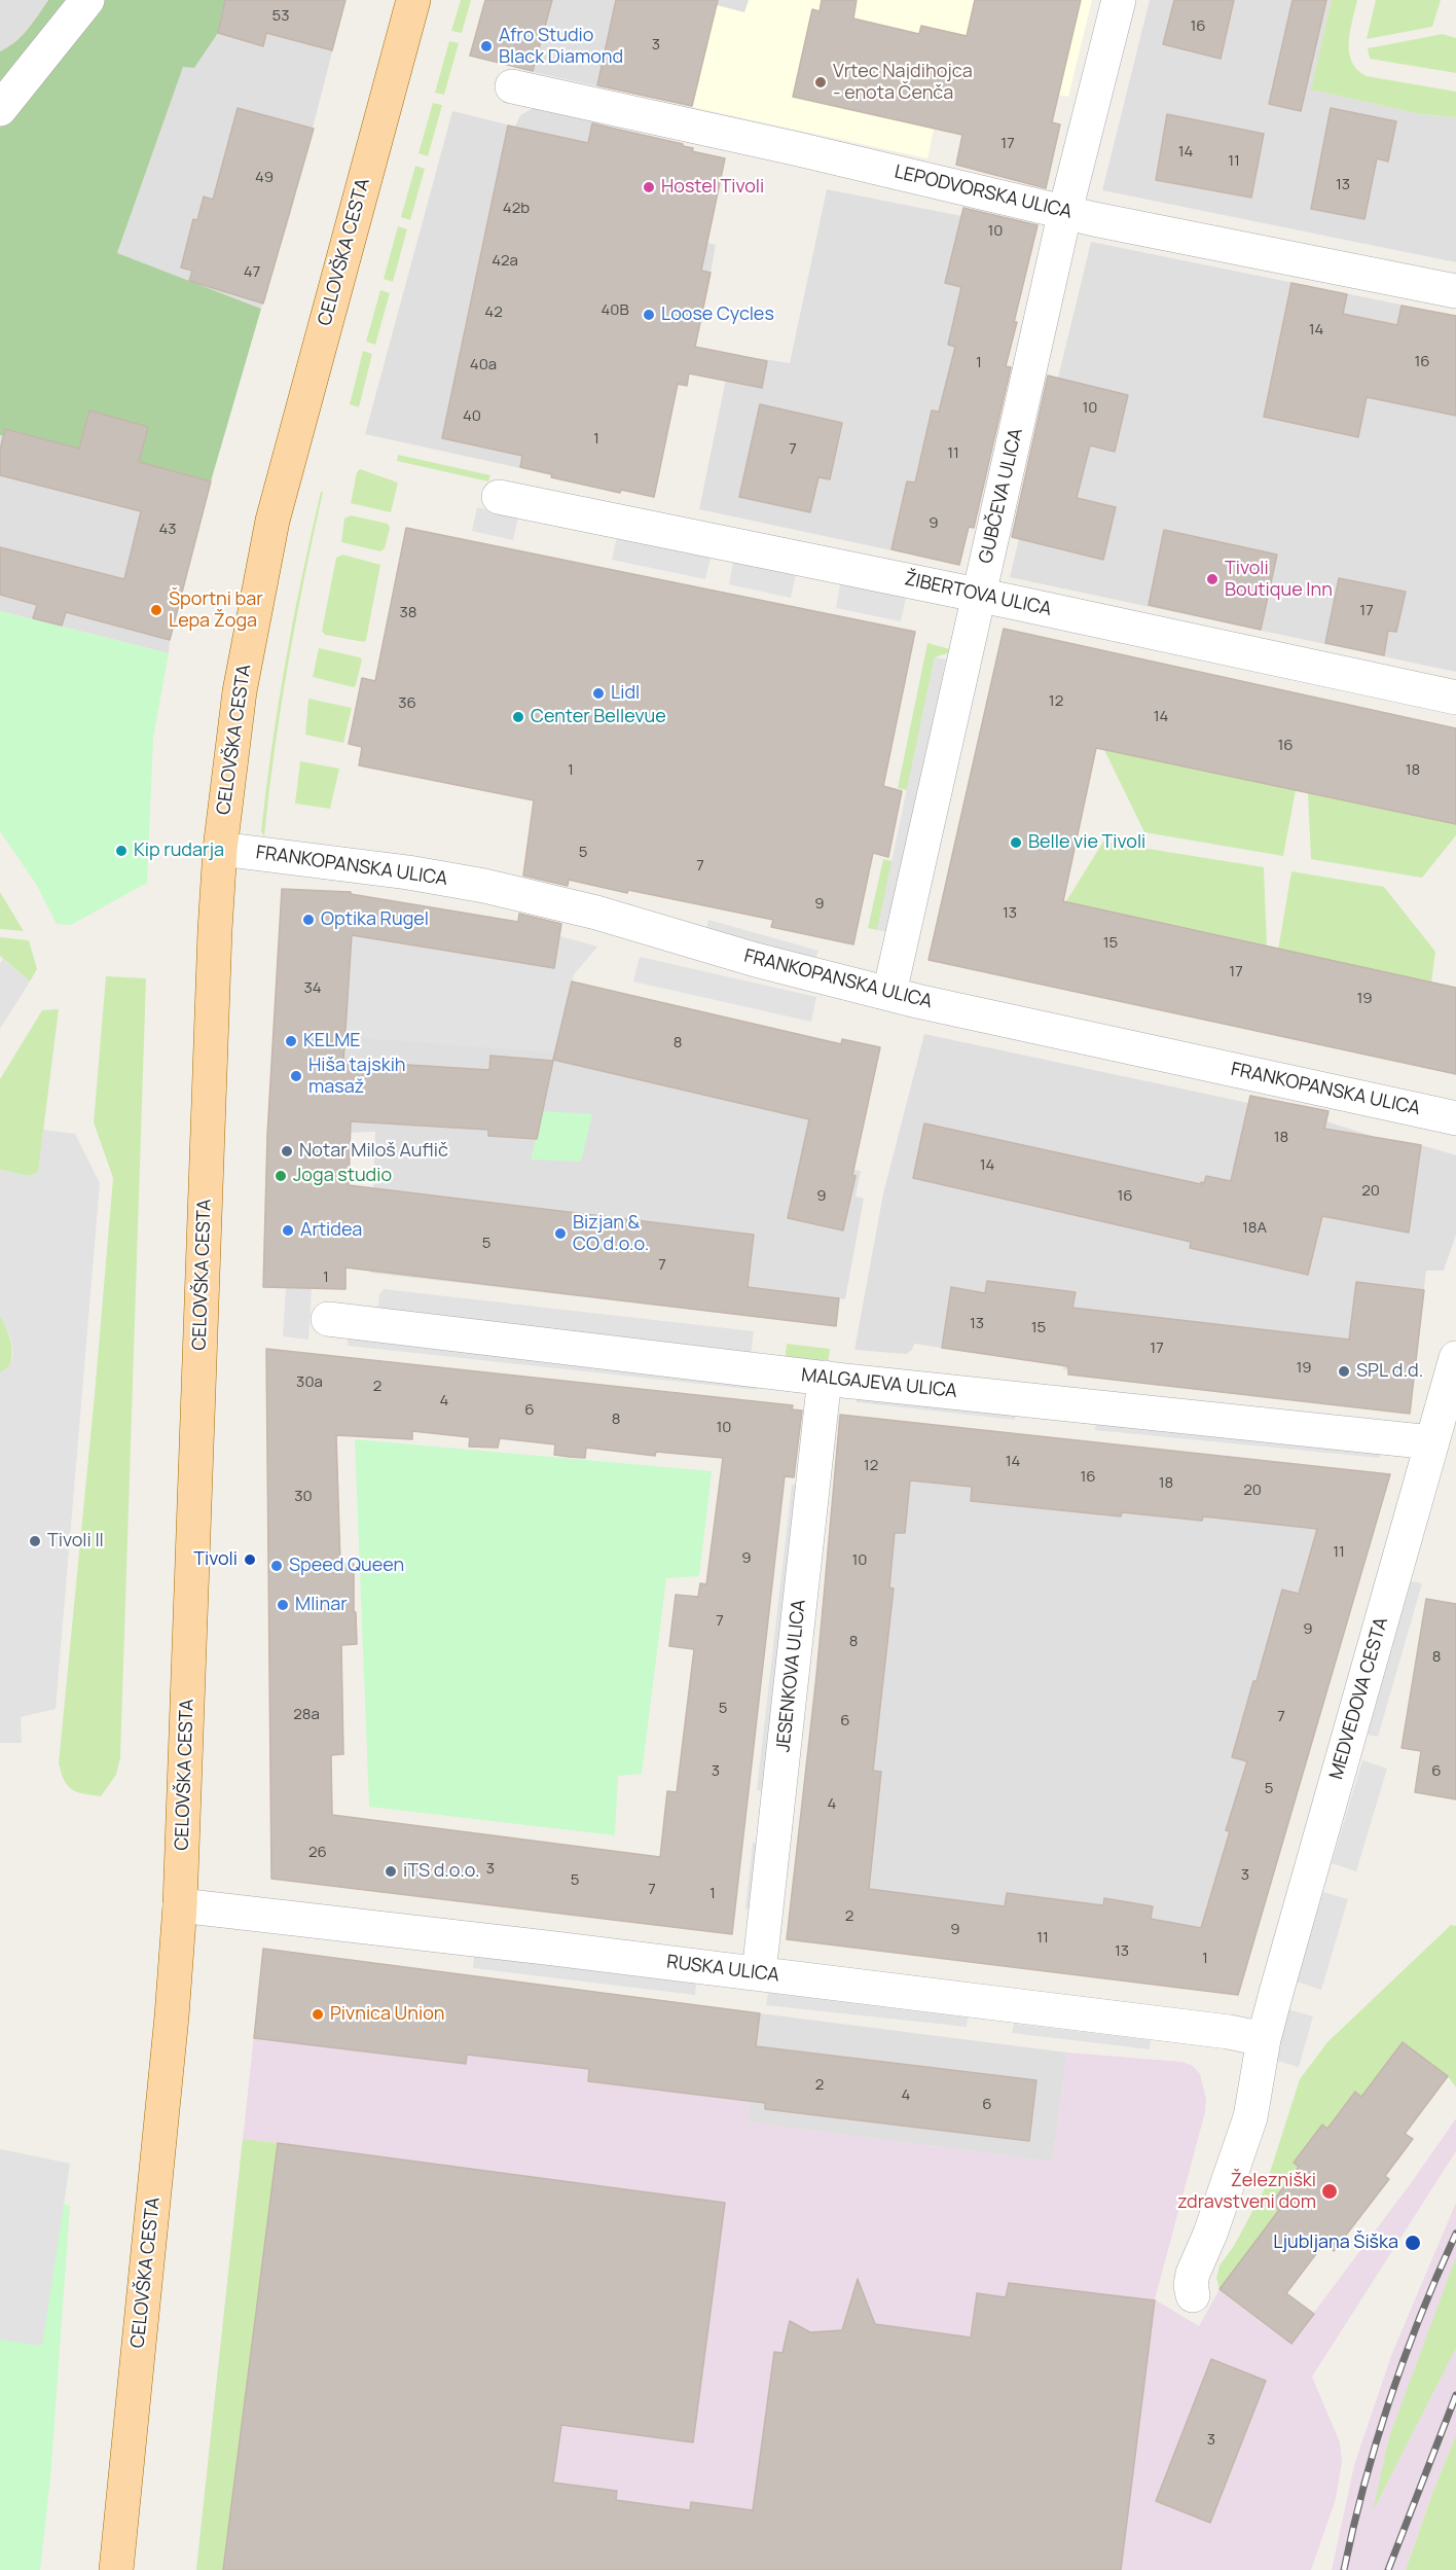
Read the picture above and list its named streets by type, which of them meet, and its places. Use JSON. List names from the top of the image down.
{
  "streets": {
    "main road": ["CELOVŠKA CESTA"],
    "street": [
      "LEPODVORSKA ULICA",
      "GUBČEVA ULICA",
      "ŽIBERTOVA ULICA",
      "FRANKOPANSKA ULICA",
      "MALGAJEVA ULICA",
      "JESENKOVA ULICA",
      "MEDVEDOVA CESTA",
      "RUSKA ULICA"
    ]
  },
  "crossings": [
    ["LEPODVORSKA ULICA", "GUBČEVA ULICA"],
    ["CELOVŠKA CESTA", "FRANKOPANSKA ULICA"],
    ["CELOVŠKA CESTA", "RUSKA ULICA"],
    ["GUBČEVA ULICA", "ŽIBERTOVA ULICA"],
    ["GUBČEVA ULICA", "FRANKOPANSKA ULICA"],
    ["MALGAJEVA ULICA", "JESENKOVA ULICA"],
    ["MALGAJEVA ULICA", "MEDVEDOVA CESTA"],
    ["JESENKOVA ULICA", "RUSKA ULICA"],
    ["MEDVEDOVA CESTA", "RUSKA ULICA"]
  ],
  "places": [
    "Afro Studio Black Diamond",
    "Vrtec Najdihojca - enota Čenča",
    "Hostel Tivoli",
    "Loose Cycles",
    "Tivoli Boutique Inn",
    "Športni bar Lepa Žoga",
    "Lidl",
    "Center Bellevue",
    "Belle vie Tivoli",
    "Kip rudarja",
    "Optika Rugel",
    "KELME",
    "Hiša tajskih masaž",
    "Notar Miloš Auflič",
    "Joga studio",
    "Artidea",
    "Bizjan & CO d.o.o.",
    "SPL d.d.",
    "Tivoli II",
    "Tivoli",
    "Speed Queen",
    "Mlinar",
    "iTS d.o.o.",
    "Pivnica Union",
    "Železniški zdravstveni dom",
    "Ljubljana Šiška"
  ],
  "house_numbers": [
    "53",
    "16",
    "3",
    "17",
    "14",
    "11",
    "49",
    "13",
    "42b",
    "10",
    "42a",
    "47",
    "40B",
    "42",
    "14",
    "16",
    "1",
    "40a",
    "10",
    "40",
    "1",
    "7",
    "11",
    "9",
    "43",
    "17",
    "38",
    "12",
    "36",
    "14",
    "16",
    "1",
    "18",
    "5",
    "7",
    "9",
    "13",
    "15",
    "17",
    "34",
    "19",
    "8",
    "18",
    "14",
    "20",
    "9",
    "16",
    "18A",
    "5",
    "7",
    "1",
    "13",
    "15",
    "17",
    "19",
    "30a",
    "2",
    "4",
    "6",
    "8",
    "10",
    "14",
    "12",
    "16",
    "18",
    "20",
    "30",
    "11",
    "9",
    "10",
    "7",
    "9",
    "8",
    "8",
    "5",
    "28a",
    "7",
    "6",
    "3",
    "6",
    "5",
    "4",
    "26",
    "3",
    "3",
    "5",
    "7",
    "1",
    "2",
    "9",
    "11",
    "13",
    "1",
    "2",
    "4",
    "6",
    "3"
  ]
}
